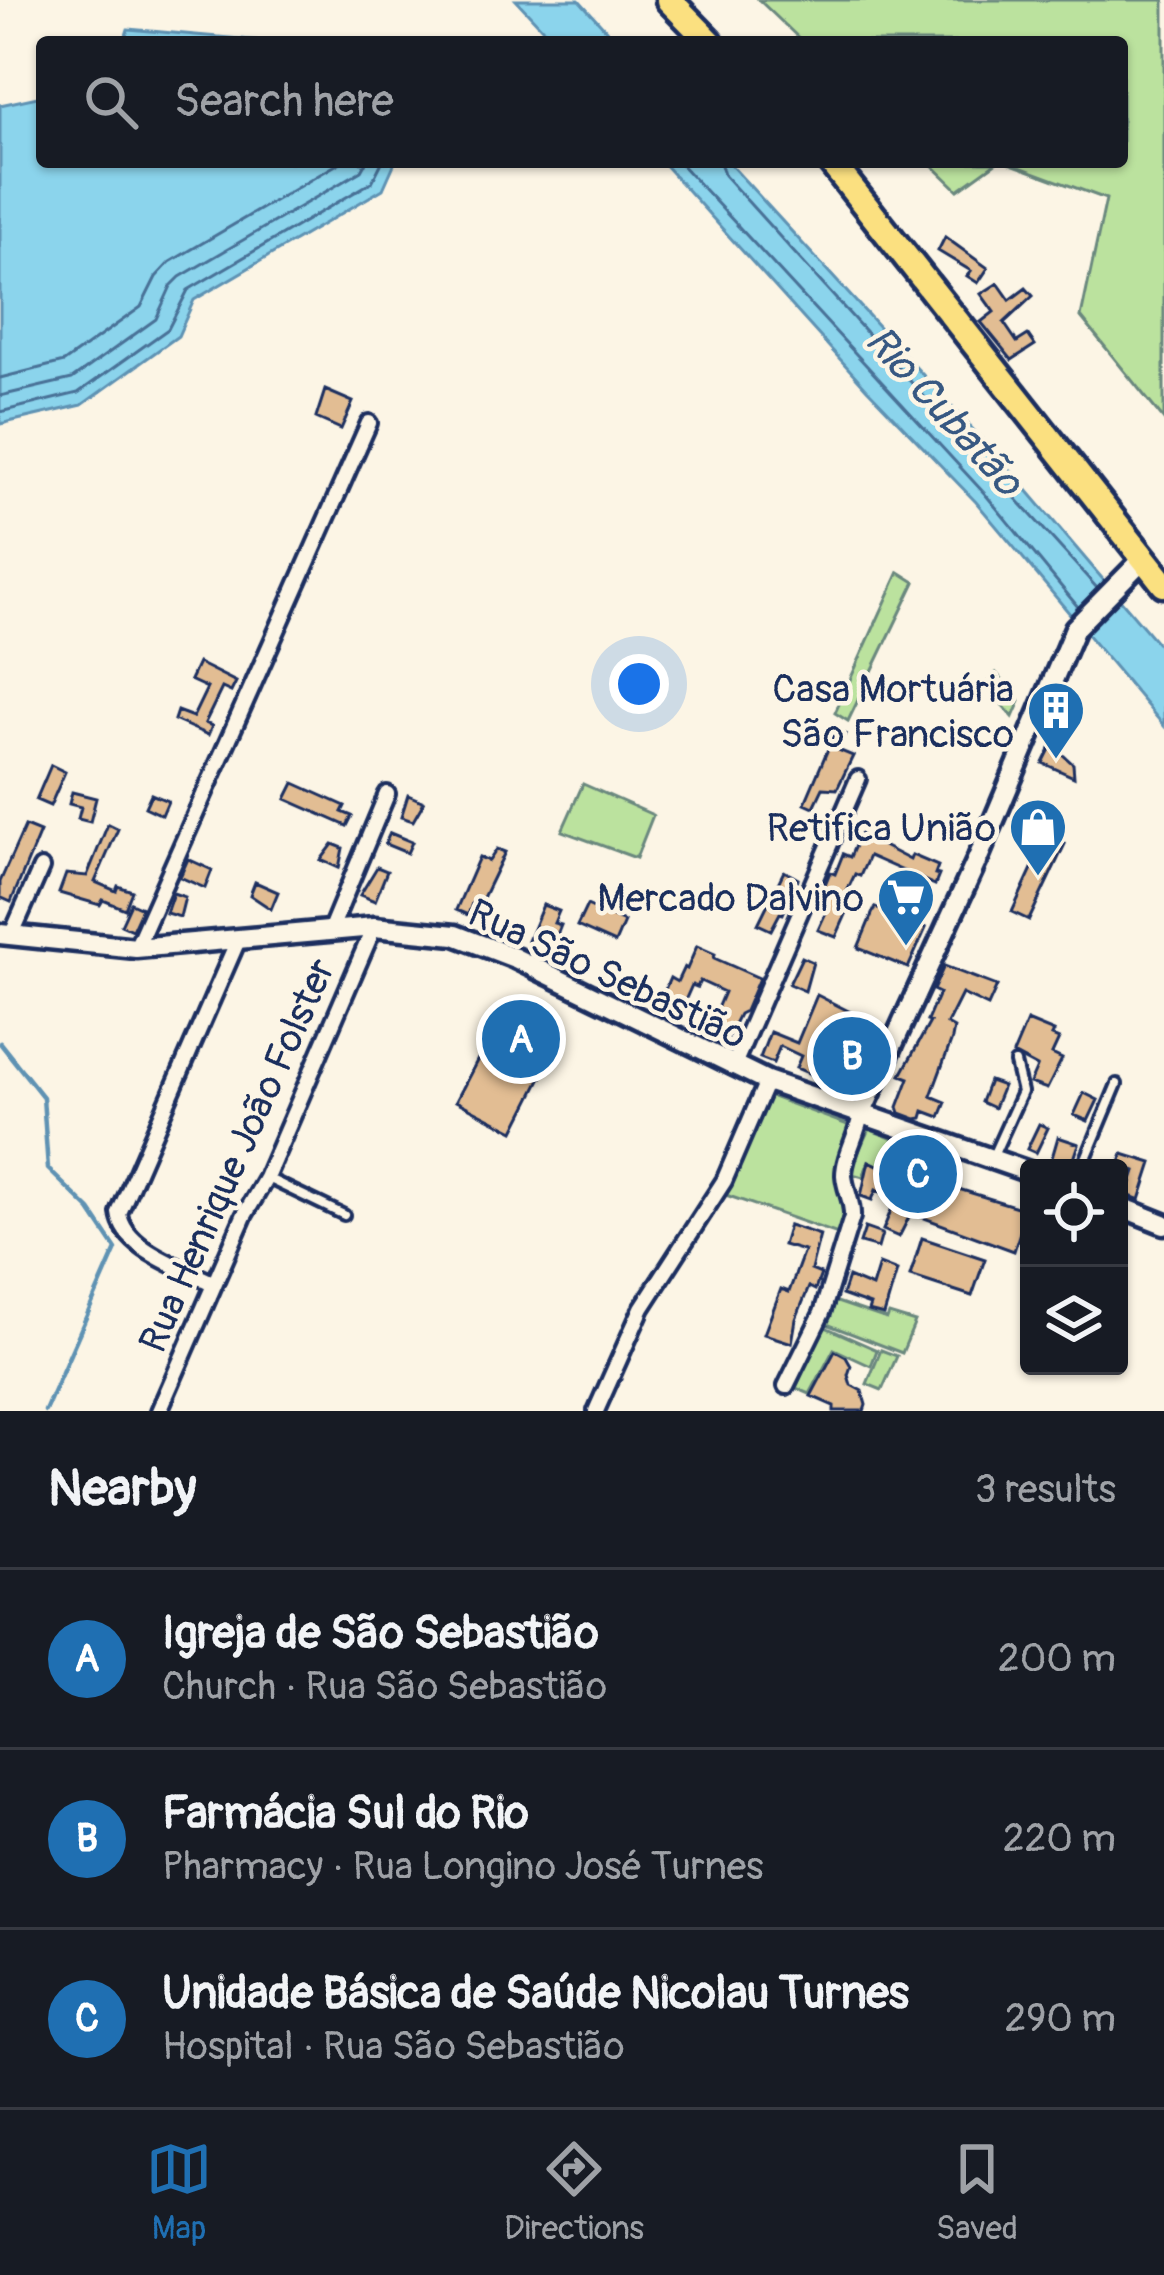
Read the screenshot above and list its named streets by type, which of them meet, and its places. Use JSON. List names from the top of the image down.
{
  "streets": {
    "main road": ["Rua São Sebastião"],
    "street": ["Rua Henrique João Folster"]
  },
  "crossings": [
    ["Rua São Sebastião", "Rua Henrique João Folster"]
  ],
  "water": ["Rio Cubatão"],
  "places": {
    "building": ["Casa Mortuária São Francisco"],
    "shop": ["Retifica União"],
    "supermarket": ["Mercado Dalvino"]
  },
  "page": {
    "search": "Search here",
    "pins": ["A", "B", "C"],
    "heading": ["Nearby", "3 results"],
    "list": [
      {
        "mark": "A",
        "name": "Igreja de São Sebastião",
        "note": "Church · Rua São Sebastião",
        "value": "200 m"
      },
      {
        "mark": "B",
        "name": "Farmácia Sul do Rio",
        "note": "Pharmacy · Rua Longino José Turnes",
        "value": "220 m"
      },
      {
        "mark": "C",
        "name": "Unidade Básica de Saúde Nicolau Turnes",
        "note": "Hospital · Rua São Sebastião",
        "value": "290 m"
      }
    ],
    "nav": ["Map", "Directions", "Saved"]
  }
}
